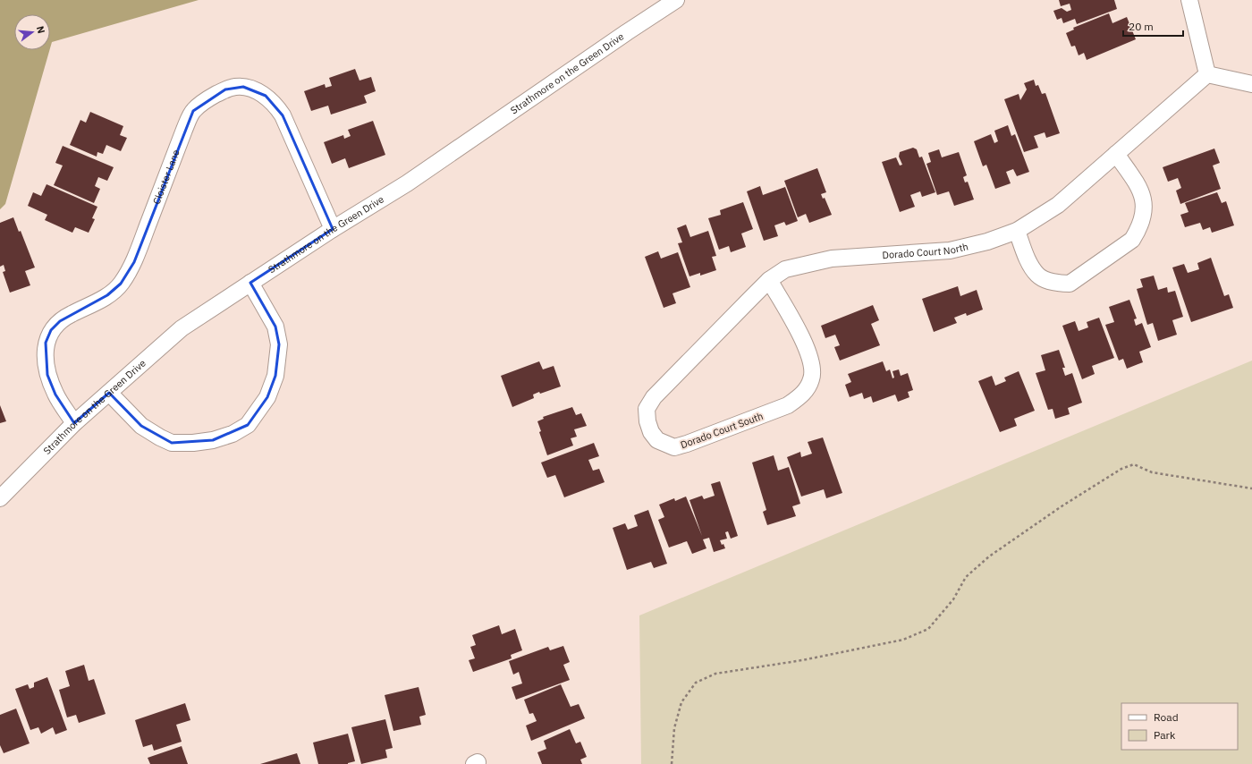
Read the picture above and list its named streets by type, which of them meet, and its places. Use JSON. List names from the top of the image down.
{
  "streets": {
    "street": [
      "Strathmore on the Green Drive",
      "Cloister Lane",
      "Dorado Court North",
      "Dorado Court South"
    ]
  },
  "crossings": [
    ["Strathmore on the Green Drive", "Cloister Lane"],
    ["Dorado Court North", "Dorado Court South"]
  ],
  "legend": ["Road", "Park"],
  "scale_bar": "20 m",
  "north": "right"
}
